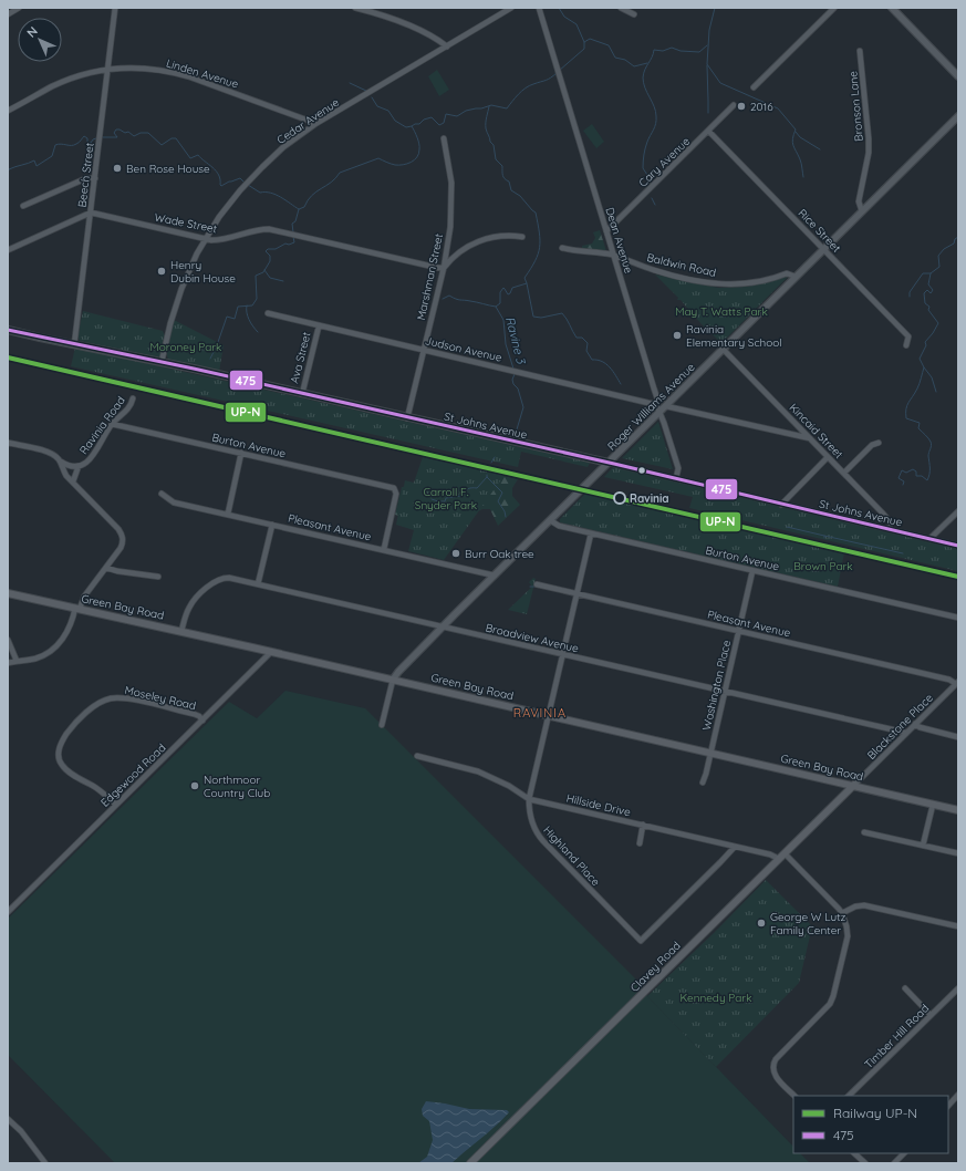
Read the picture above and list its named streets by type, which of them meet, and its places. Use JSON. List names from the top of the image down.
{
  "streets": {
    "main road": ["Green Bay Road", "Clavey Road"],
    "street": [
      "Linden Avenue",
      "Bronson Lane",
      "Cedar Avenue",
      "Cary Avenue",
      "Beech Street",
      "Wade Street",
      "Rice Street",
      "Dean Avenue",
      "Baldwin Road",
      "Marshman Street",
      "Judson Avenue",
      "Ava Street",
      "Roger Williams Avenue",
      "Ravinia Road",
      "St Johns Avenue",
      "Kincaid Street",
      "Burton Avenue",
      "Pleasant Avenue",
      "Broadview Avenue",
      "Washington Place",
      "Moseley Road",
      "Blackstone Place",
      "Edgewood Road",
      "Hillside Drive",
      "Highland Place",
      "Timber Hill Road"
    ]
  },
  "crossings": [
    ["Linden Avenue", "Cedar Avenue"],
    ["Linden Avenue", "Beech Street"],
    ["Bronson Lane", "Roger Williams Avenue"],
    ["Cedar Avenue", "Wade Street"],
    ["Cedar Avenue", "St Johns Avenue"],
    ["Cary Avenue", "Rice Street"],
    ["Cary Avenue", "Dean Avenue"],
    ["Beech Street", "Wade Street"],
    ["Beech Street", "St Johns Avenue"],
    ["Wade Street", "Marshman Street"],
    ["Rice Street", "Roger Williams Avenue"],
    ["Dean Avenue", "Baldwin Road"],
    ["Dean Avenue", "Judson Avenue"],
    ["Dean Avenue", "Roger Williams Avenue"],
    ["Dean Avenue", "St Johns Avenue"],
    ["Baldwin Road", "Roger Williams Avenue"],
    ["Marshman Street", "Judson Avenue"],
    ["Marshman Street", "St Johns Avenue"],
    ["Judson Avenue", "Ava Street"],
    ["Ava Street", "St Johns Avenue"],
    ["Roger Williams Avenue", "St Johns Avenue"],
    ["Roger Williams Avenue", "Kincaid Street"],
    ["Roger Williams Avenue", "Burton Avenue"],
    ["Roger Williams Avenue", "Pleasant Avenue"],
    ["Roger Williams Avenue", "Green Bay Road"],
    ["Roger Williams Avenue", "Broadview Avenue"],
    ["Ravinia Road", "Burton Avenue"],
    ["St Johns Avenue", "Kincaid Street"],
    ["Burton Avenue", "Pleasant Avenue"],
    ["Burton Avenue", "Washington Place"],
    ["Burton Avenue", "Highland Place"],
    ["Pleasant Avenue", "Washington Place"],
    ["Pleasant Avenue", "Blackstone Place"],
    ["Pleasant Avenue", "Highland Place"],
    ["Green Bay Road", "Broadview Avenue"],
    ["Green Bay Road", "Washington Place"],
    ["Green Bay Road", "Blackstone Place"],
    ["Green Bay Road", "Edgewood Road"],
    ["Green Bay Road", "Highland Place"],
    ["Green Bay Road", "Clavey Road"],
    ["Broadview Avenue", "Washington Place"],
    ["Broadview Avenue", "Blackstone Place"],
    ["Broadview Avenue", "Highland Place"],
    ["Moseley Road", "Edgewood Road"],
    ["Blackstone Place", "Clavey Road"],
    ["Hillside Drive", "Highland Place"],
    ["Hillside Drive", "Clavey Road"]
  ],
  "districts": ["RAVINIA"],
  "water": ["Ravine 3"],
  "parks": [
    "May T. Watts Park",
    "Moroney Park",
    "Carroll F. Snyder Park",
    "Brown Park",
    "Kennedy Park"
  ],
  "places": [
    "2016",
    "Ben Rose House",
    "Henry Dubin House",
    "Ravinia Elementary School",
    "Ravinia",
    "Burr Oak tree",
    "Northmoor Country Club",
    "George W Lutz Family Center"
  ],
  "lines": ["transit line 475", "rail line UP-N"],
  "legend": ["Railway UP-N", "475"],
  "north": "top left"
}
